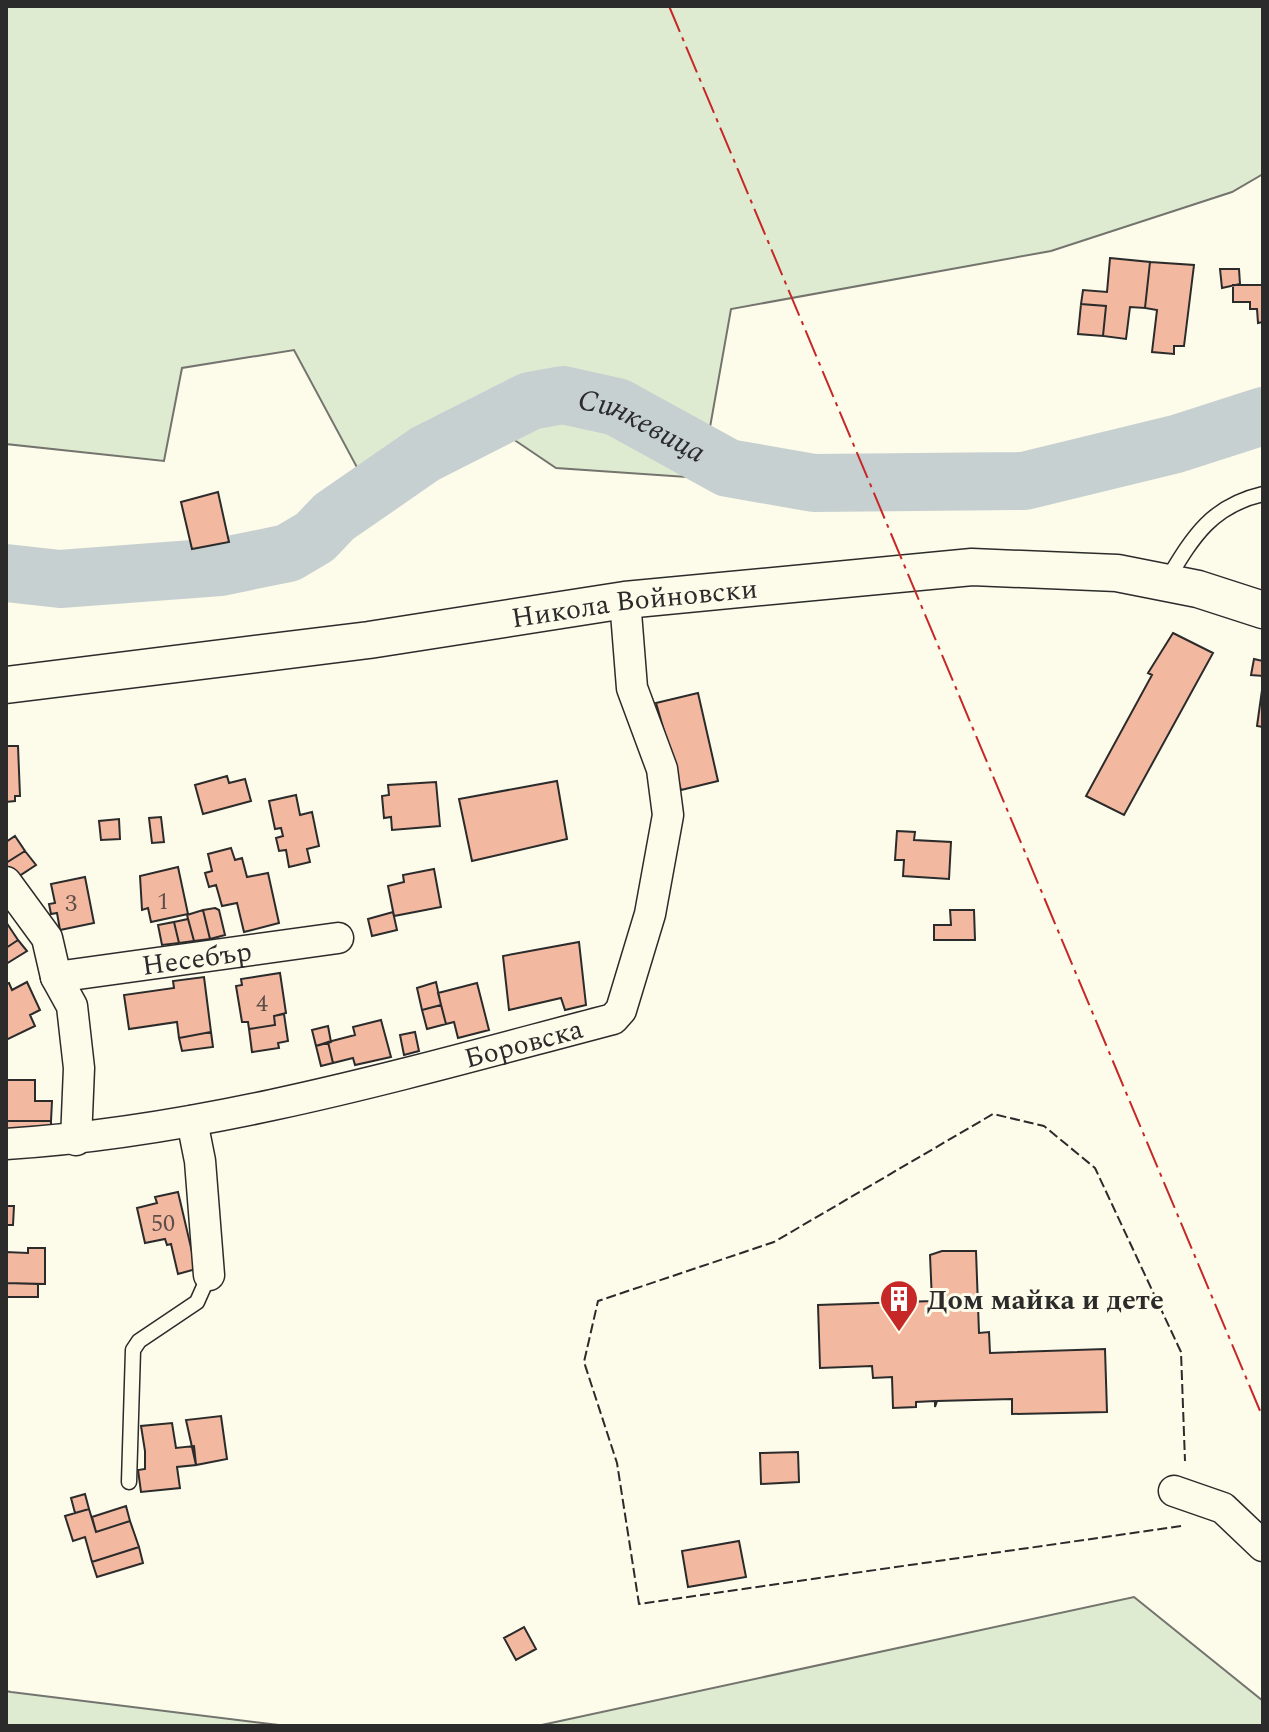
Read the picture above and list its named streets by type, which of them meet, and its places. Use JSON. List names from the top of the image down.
{
  "streets": {
    "street": ["Никола Войновски", "Несебър", "Боровска"]
  },
  "crossings": [
    ["Никола Войновски", "Боровска"]
  ],
  "water": ["Синкевица"],
  "places": {
    "building": ["Дом майка и дете"]
  },
  "house_numbers": [
    "1",
    "3",
    "4",
    "50"
  ]
}
